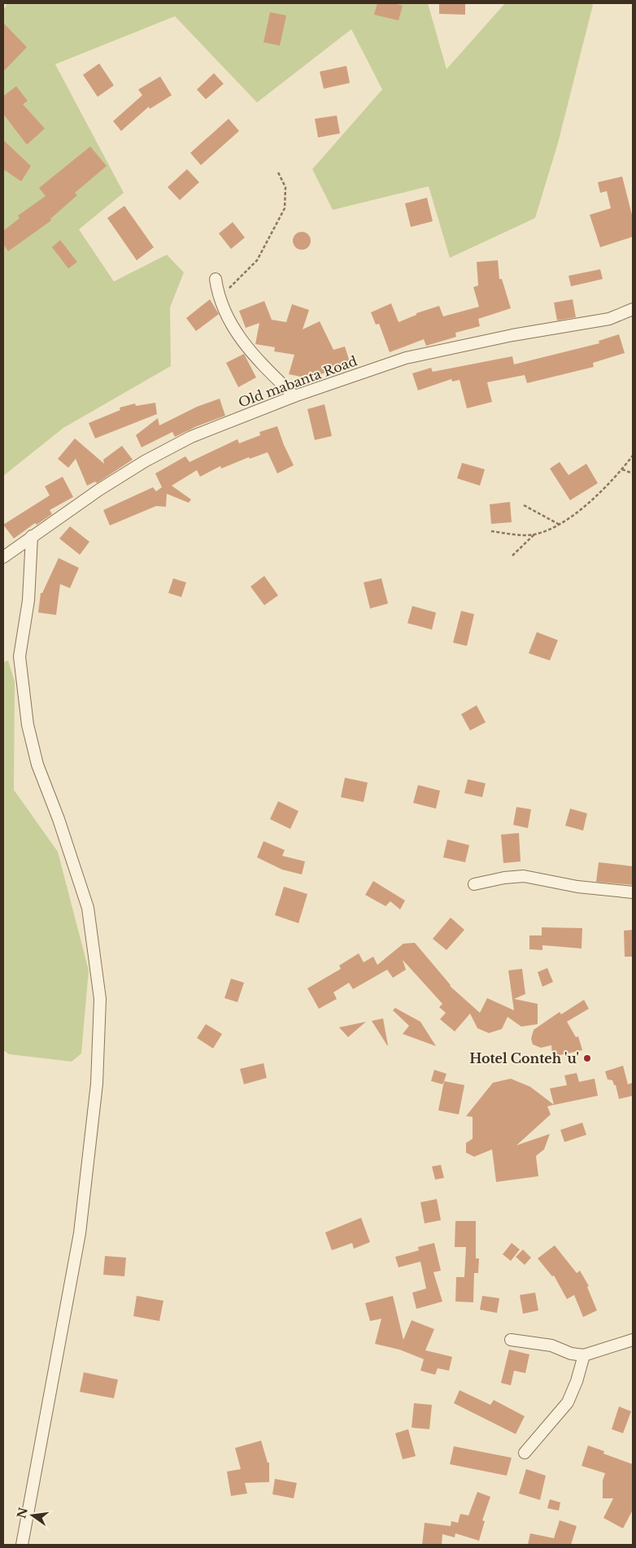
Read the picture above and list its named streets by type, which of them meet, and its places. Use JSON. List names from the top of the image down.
{
  "streets": {
    "street": ["Old mabanta Road"]
  },
  "places": ["Hotel Conteh 'u'"],
  "north": "left"
}
